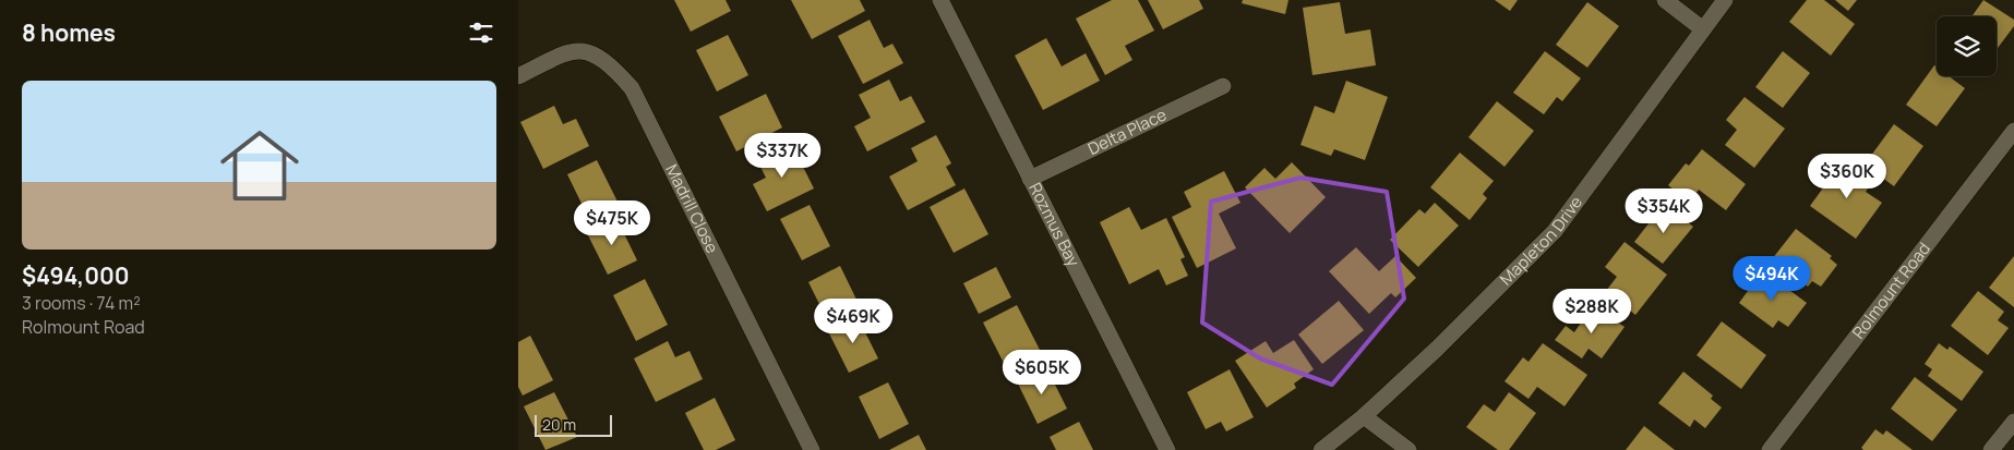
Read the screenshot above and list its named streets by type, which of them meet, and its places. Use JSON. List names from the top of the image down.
{
  "streets": {
    "street": [
      "Delta Place",
      "Madrill Close",
      "Rozmus Bay",
      "Mapleton Drive",
      "Rolmount Road"
    ]
  },
  "crossings": [
    ["Delta Place", "Rozmus Bay"]
  ],
  "scale_bar": "20 m",
  "page": {
    "heading": "8 homes",
    "list": [
      {
        "name": "$494,000",
        "note": "3 rooms · 74 m² · Rolmount Road"
      }
    ],
    "price": [
      "$337K",
      "$360K",
      "$354K",
      "$475K",
      "$494K",
      "$288K",
      "$469K",
      "$605K"
    ],
    "scale": "20 m"
  }
}
